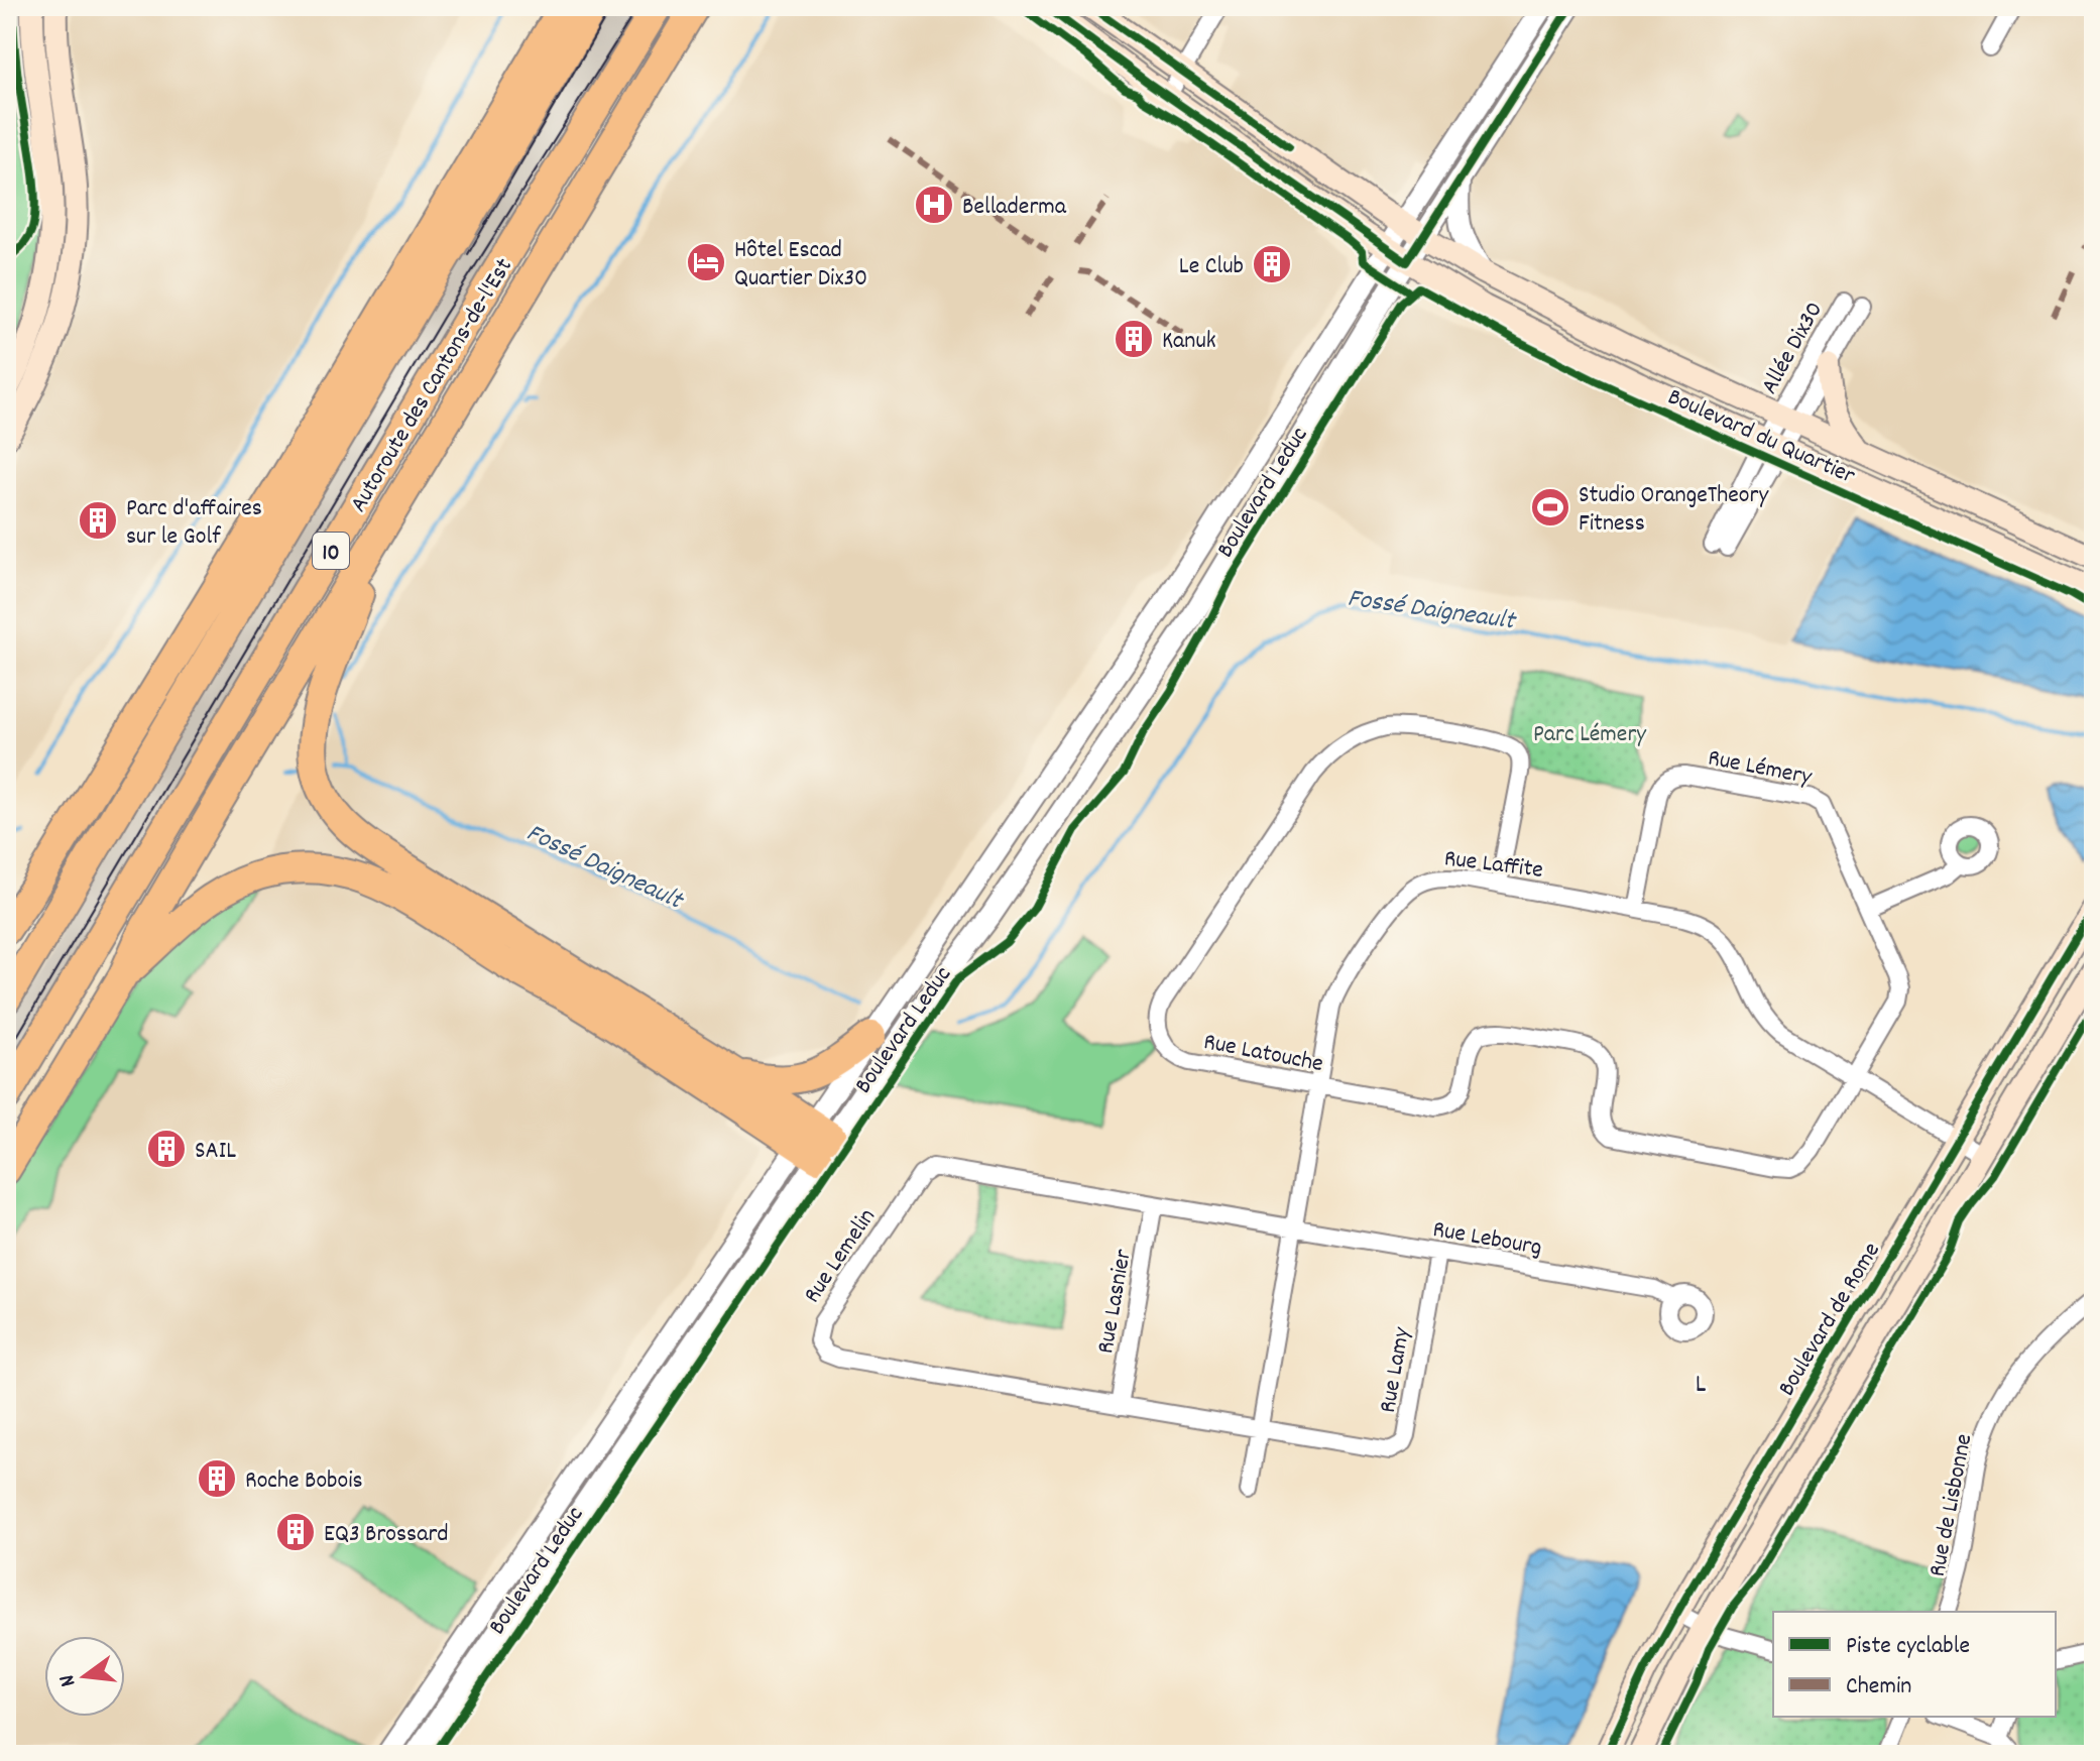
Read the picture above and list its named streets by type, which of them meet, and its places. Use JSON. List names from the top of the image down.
{
  "streets": {
    "highway": ["Autoroute des Cantons-de-l'Est", "10"],
    "main road": ["Boulevard du Quartier", "Boulevard de Rome"],
    "street": [
      "Allée Dix30",
      "Boulevard Leduc",
      "Rue Lémery",
      "Rue Laffite",
      "Rue Latouche",
      "Rue Lebourg",
      "Rue Lemelin",
      "Rue Lasnier",
      "Rue Lamy",
      "Rue de Lisbonne"
    ]
  },
  "crossings": [
    ["Allée Dix30", "Boulevard du Quartier"],
    ["Boulevard du Quartier", "Boulevard Leduc"],
    ["Rue Lémery", "Rue Laffite"],
    ["Rue Lémery", "Rue Latouche"],
    ["Rue Laffite", "Rue Latouche"],
    ["Rue Laffite", "Rue Lebourg"],
    ["Rue Laffite", "Rue Lemelin"],
    ["Rue Laffite", "Boulevard de Rome"],
    ["Rue Laffite", "Rue Lamy"],
    ["Rue Lebourg", "Rue Lemelin"],
    ["Rue Lebourg", "Rue Lamy"],
    ["Rue Lemelin", "Rue Lasnier"],
    ["Rue Lemelin", "Rue Lamy"]
  ],
  "districts": ["L"],
  "water": ["Fossé Daigneault"],
  "parks": ["Parc Lémery"],
  "places": {
    "hospital": ["Belladerma"],
    "hotel": ["Hôtel Escad Quartier Dix30"],
    "building": [
      "Le Club",
      "Kanuk",
      "Parc d'affaires sur le Golf",
      "SAIL",
      "Roche Bobois",
      "EQ3 Brossard"
    ],
    "sports": ["Studio OrangeTheory Fitness"]
  },
  "legend": ["Piste cyclable", "Chemin"],
  "north": "left"
}
